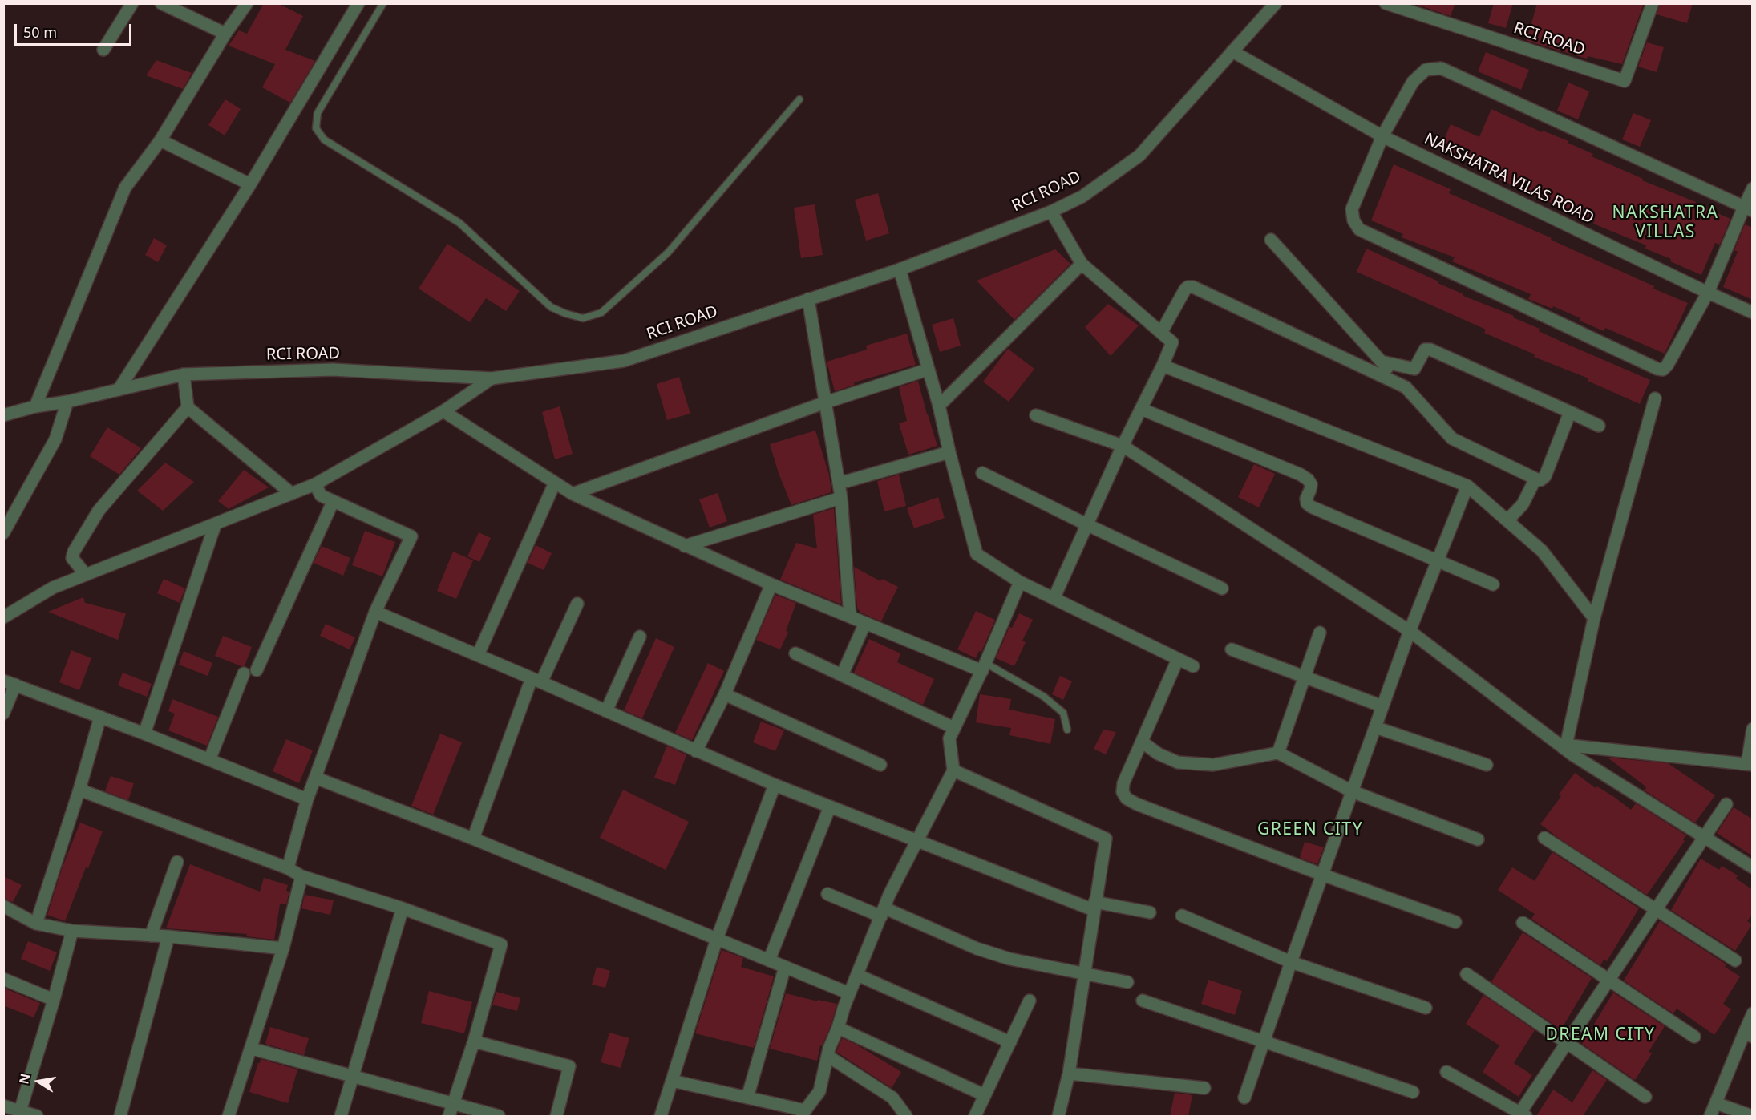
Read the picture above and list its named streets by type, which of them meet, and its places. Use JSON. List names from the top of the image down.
{
  "streets": {
    "street": ["RCI ROAD", "NAKSHATRA VILAS ROAD"]
  },
  "districts": ["NAKSHATRA VILLAS", "GREEN CITY", "DREAM CITY"],
  "scale_bar": "50 m",
  "north": "left"
}
